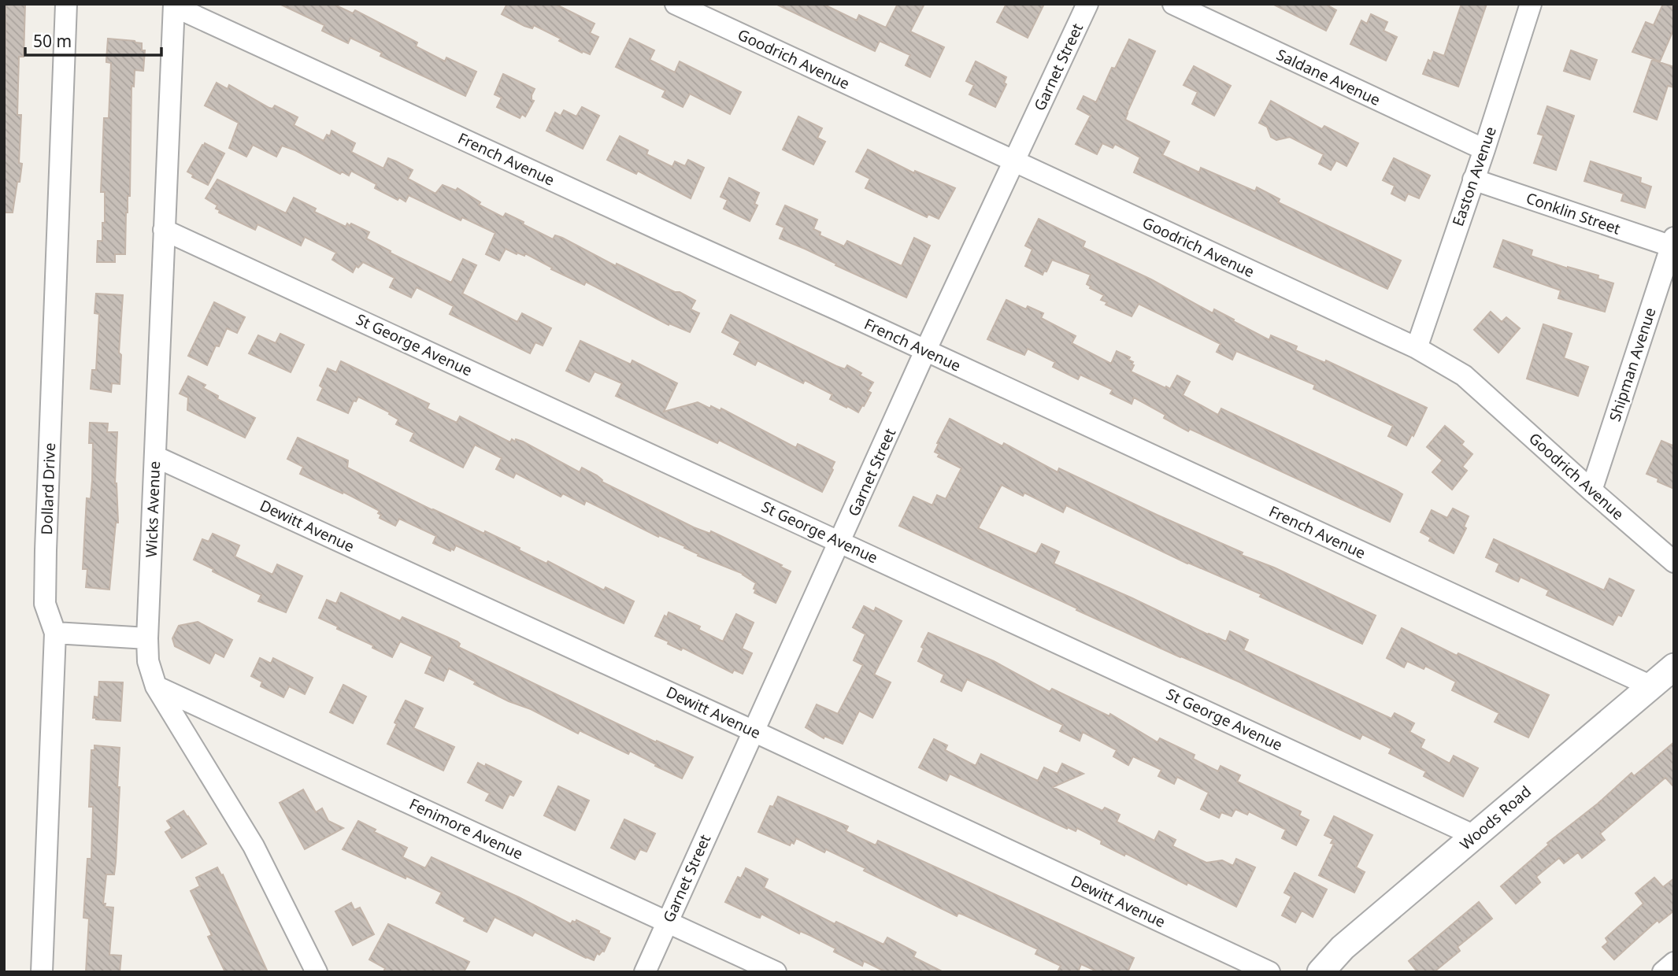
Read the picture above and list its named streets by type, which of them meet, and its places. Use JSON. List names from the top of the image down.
{
  "streets": {
    "street": [
      "Goodrich Avenue",
      "Garnet Street",
      "Saldane Avenue",
      "French Avenue",
      "Easton Avenue",
      "Conklin Street",
      "St George Avenue",
      "Shipman Avenue",
      "Dollard Drive",
      "Wicks Avenue",
      "Dewitt Avenue",
      "Woods Road",
      "Fenimore Avenue"
    ]
  },
  "crossings": [
    ["Goodrich Avenue", "Garnet Street"],
    ["Goodrich Avenue", "Easton Avenue"],
    ["Goodrich Avenue", "Shipman Avenue"],
    ["Garnet Street", "French Avenue"],
    ["Garnet Street", "St George Avenue"],
    ["Garnet Street", "Dewitt Avenue"],
    ["Garnet Street", "Fenimore Avenue"],
    ["Saldane Avenue", "Easton Avenue"],
    ["French Avenue", "Wicks Avenue"],
    ["French Avenue", "Woods Road"],
    ["Easton Avenue", "Conklin Street"],
    ["Conklin Street", "Shipman Avenue"],
    ["St George Avenue", "Wicks Avenue"],
    ["St George Avenue", "Woods Road"],
    ["Wicks Avenue", "Dewitt Avenue"],
    ["Wicks Avenue", "Fenimore Avenue"]
  ],
  "scale_bar": "50 m"
}
